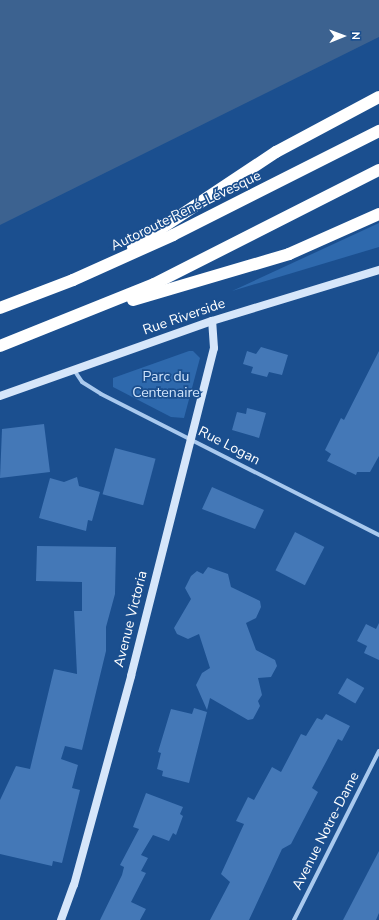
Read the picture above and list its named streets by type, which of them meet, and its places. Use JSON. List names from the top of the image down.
{
  "streets": {
    "highway": ["Autoroute René-Lévesque"],
    "street": [
      "Rue Riverside",
      "Rue Logan",
      "Avenue Victoria",
      "Avenue Notre-Dame"
    ]
  },
  "crossings": [
    ["Rue Riverside", "Rue Logan"],
    ["Rue Riverside", "Avenue Victoria"],
    ["Rue Logan", "Avenue Victoria"]
  ],
  "parks": ["Parc du Centenaire"],
  "north": "right"
}
